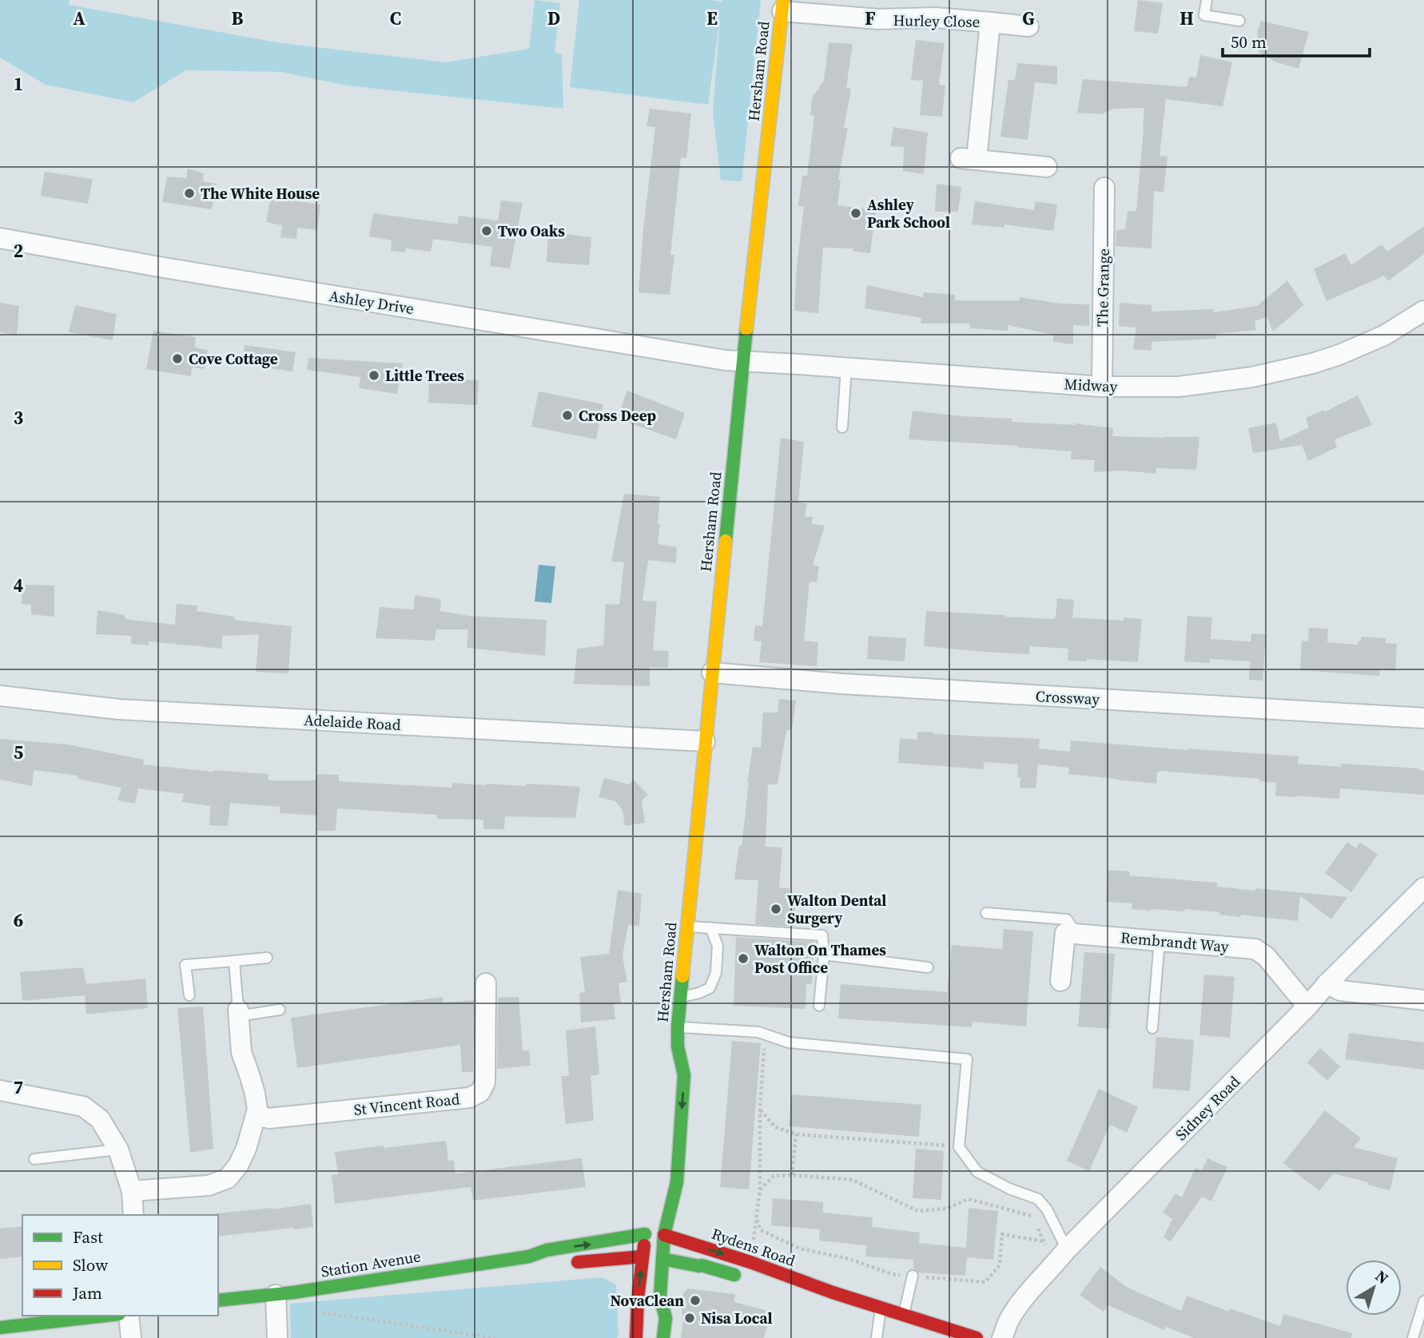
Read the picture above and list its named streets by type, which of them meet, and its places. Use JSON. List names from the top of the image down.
{
  "streets": {
    "main road": ["Hersham Road", "Rydens Road", "Station Avenue"],
    "street": [
      "Hurley Close",
      "The Grange",
      "Ashley Drive",
      "Midway",
      "Crossway",
      "Adelaide Road",
      "Rembrandt Way",
      "St Vincent Road",
      "Sidney Road"
    ]
  },
  "crossings": [
    ["Hurley Close", "Hersham Road"],
    ["Hersham Road", "Ashley Drive"],
    ["Hersham Road", "Midway"],
    ["Hersham Road", "Crossway"],
    ["Hersham Road", "Adelaide Road"],
    ["Hersham Road", "Rydens Road"],
    ["The Grange", "Midway"],
    ["Ashley Drive", "Midway"],
    ["Rembrandt Way", "Sidney Road"],
    ["Rydens Road", "Station Avenue"]
  ],
  "places": [
    "The White House",
    "Ashley Park School",
    "Two Oaks",
    "Cove Cottage",
    "Little Trees",
    "Cross Deep",
    "Walton Dental Surgery",
    "Walton On Thames Post Office",
    "NovaClean",
    "Nisa Local"
  ],
  "legend": ["Fast", "Slow", "Jam"],
  "scale_bar": "50 m",
  "north": "top right",
  "grid": {
    "columns": [
      "A",
      "B",
      "C",
      "D",
      "E",
      "F",
      "G",
      "H"
    ],
    "rows": [
      "1",
      "2",
      "3",
      "4",
      "5",
      "6",
      "7"
    ]
  }
}
